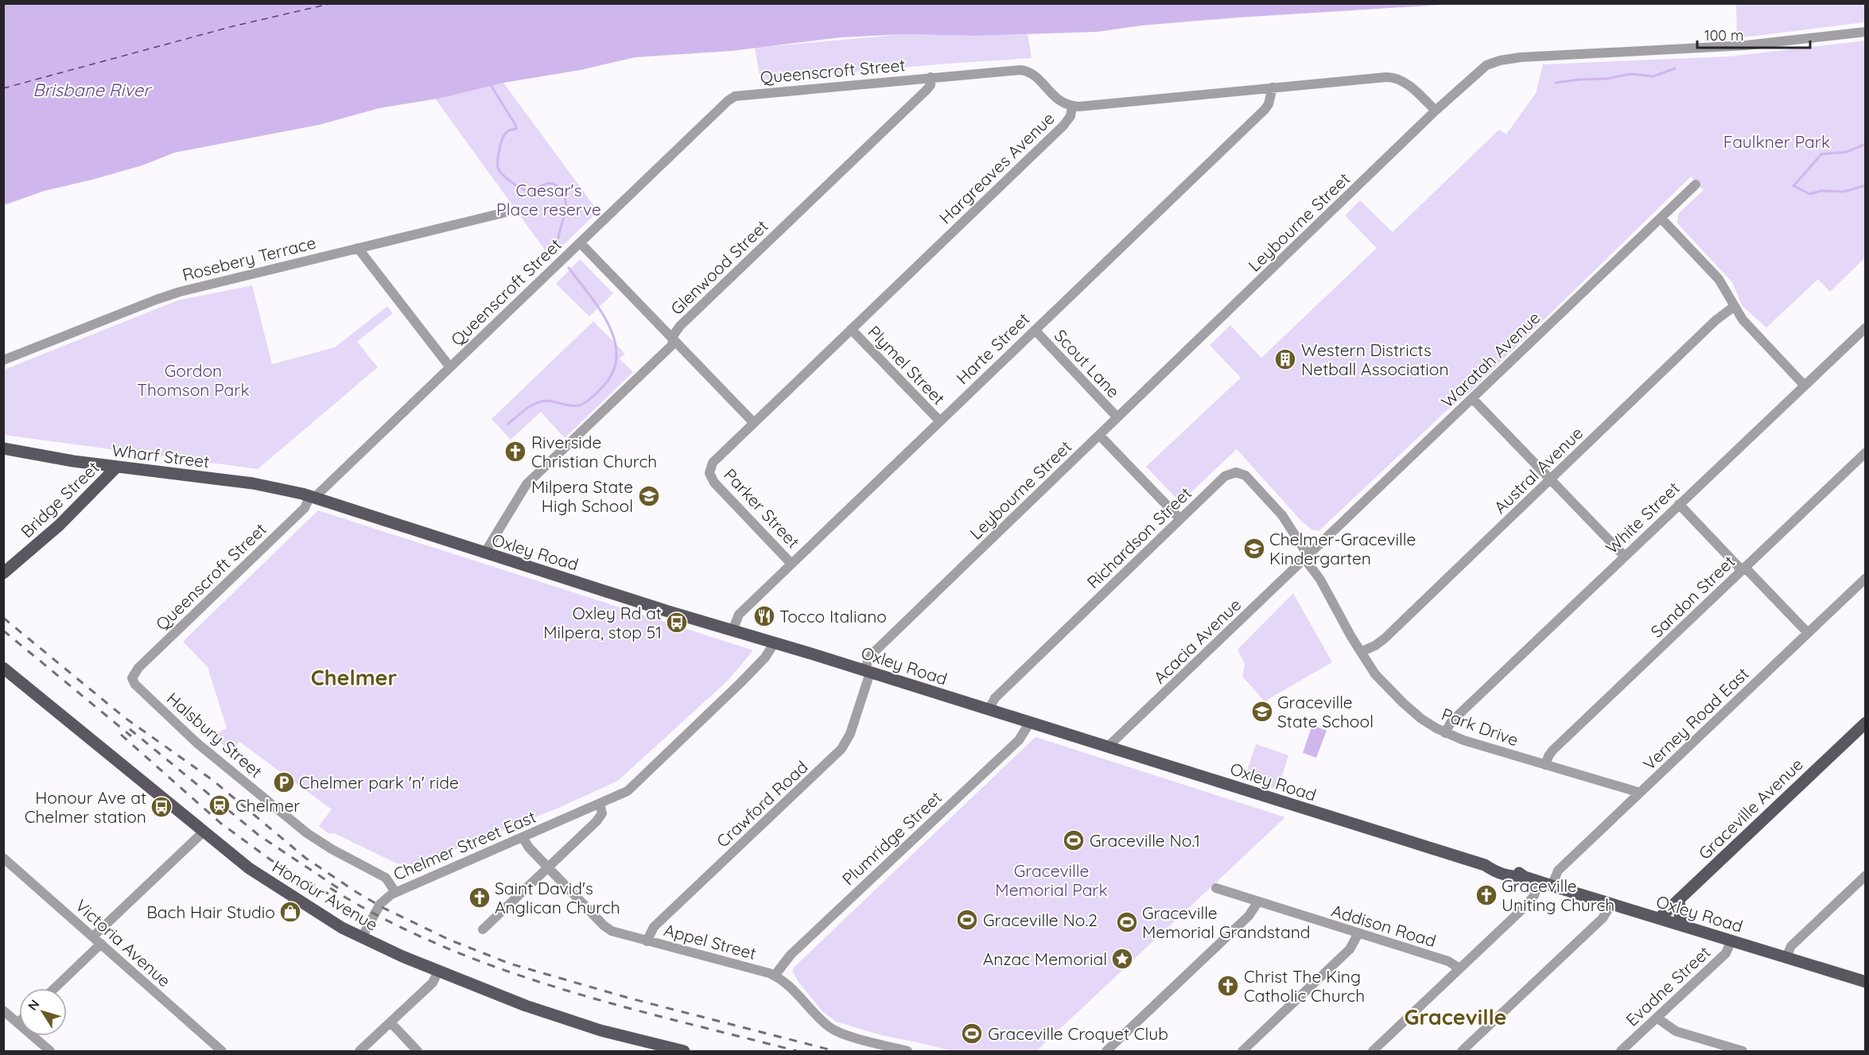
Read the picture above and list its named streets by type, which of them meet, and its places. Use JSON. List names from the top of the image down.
{
  "streets": {
    "main road": [
      "Wharf Street",
      "Bridge Street",
      "Oxley Road",
      "Graceville Avenue",
      "Honour Avenue"
    ],
    "street": [
      "Queenscroft Street",
      "Hargreaves Avenue",
      "Leybourne Street",
      "Rosebery Terrace",
      "Glenwood Street",
      "Harte Street",
      "Waratah Avenue",
      "Scout Lane",
      "Plymel Street",
      "Austral Avenue",
      "Parker Street",
      "White Street",
      "Richardson Street",
      "Sandon Street",
      "Acacia Avenue",
      "Verney Road East",
      "Park Drive",
      "Halsbury Street",
      "Crawford Road",
      "Plumridge Street",
      "Chelmer Street East",
      "Addison Road",
      "Appel Street",
      "Victoria Avenue",
      "Evadne Street"
    ]
  },
  "crossings": [
    ["Queenscroft Street", "Hargreaves Avenue"],
    ["Queenscroft Street", "Glenwood Street"],
    ["Queenscroft Street", "Wharf Street"],
    ["Queenscroft Street", "Oxley Road"],
    ["Queenscroft Street", "Halsbury Street"],
    ["Hargreaves Avenue", "Leybourne Street"],
    ["Hargreaves Avenue", "Harte Street"],
    ["Hargreaves Avenue", "Plymel Street"],
    ["Hargreaves Avenue", "Parker Street"],
    ["Leybourne Street", "Scout Lane"],
    ["Leybourne Street", "Oxley Road"],
    ["Leybourne Street", "Crawford Road"],
    ["Glenwood Street", "Oxley Road"],
    ["Harte Street", "Scout Lane"],
    ["Harte Street", "Plymel Street"],
    ["Harte Street", "Parker Street"],
    ["Harte Street", "Oxley Road"],
    ["Waratah Avenue", "Richardson Street"],
    ["Waratah Avenue", "Acacia Avenue"],
    ["Waratah Avenue", "Park Drive"],
    ["Wharf Street", "Bridge Street"],
    ["Wharf Street", "Oxley Road"],
    ["Austral Avenue", "Park Drive"],
    ["White Street", "Park Drive"],
    ["Richardson Street", "Oxley Road"],
    ["Richardson Street", "Acacia Avenue"],
    ["Richardson Street", "Park Drive"],
    ["Oxley Road", "Acacia Avenue"],
    ["Oxley Road", "Verney Road East"],
    ["Oxley Road", "Crawford Road"],
    ["Oxley Road", "Graceville Avenue"],
    ["Oxley Road", "Plumridge Street"],
    ["Oxley Road", "Chelmer Street East"],
    ["Oxley Road", "Evadne Street"],
    ["Sandon Street", "Park Drive"],
    ["Acacia Avenue", "Park Drive"],
    ["Verney Road East", "Park Drive"],
    ["Halsbury Street", "Chelmer Street East"],
    ["Crawford Road", "Appel Street"],
    ["Plumridge Street", "Appel Street"],
    ["Chelmer Street East", "Honour Avenue"],
    ["Chelmer Street East", "Appel Street"]
  ],
  "districts": ["Chelmer", "Graceville"],
  "water": ["Brisbane River"],
  "parks": [
    "Faulkner Park",
    "Caesar's Place reserve",
    "Gordon Thomson Park",
    "Graceville Memorial Park"
  ],
  "places": {
    "building": ["Western Districts Netball Association"],
    "church": [
      "Riverside Christian Church",
      "Graceville Uniting Church",
      "Saint David's Anglican Church",
      "Christ The King Catholic Church"
    ],
    "school or university": ["Milpera State High School", "Chelmer-Graceville Kindergarten", "Graceville State School"],
    "restaurant": ["Tocco Italiano"],
    "bus stop": ["Oxley Rd at Milpera, stop 51", "Honour Ave at Chelmer station"],
    "parking": ["Chelmer park 'n' ride"],
    "station": ["Chelmer"],
    "sports": [
      "Graceville No.1",
      "Graceville No.2",
      "Graceville Memorial Grandstand",
      "Graceville Croquet Club"
    ],
    "shop": ["Bach Hair Studio"],
    "place": ["Anzac Memorial"]
  },
  "scale_bar": "100 m",
  "north": "top left"
}
